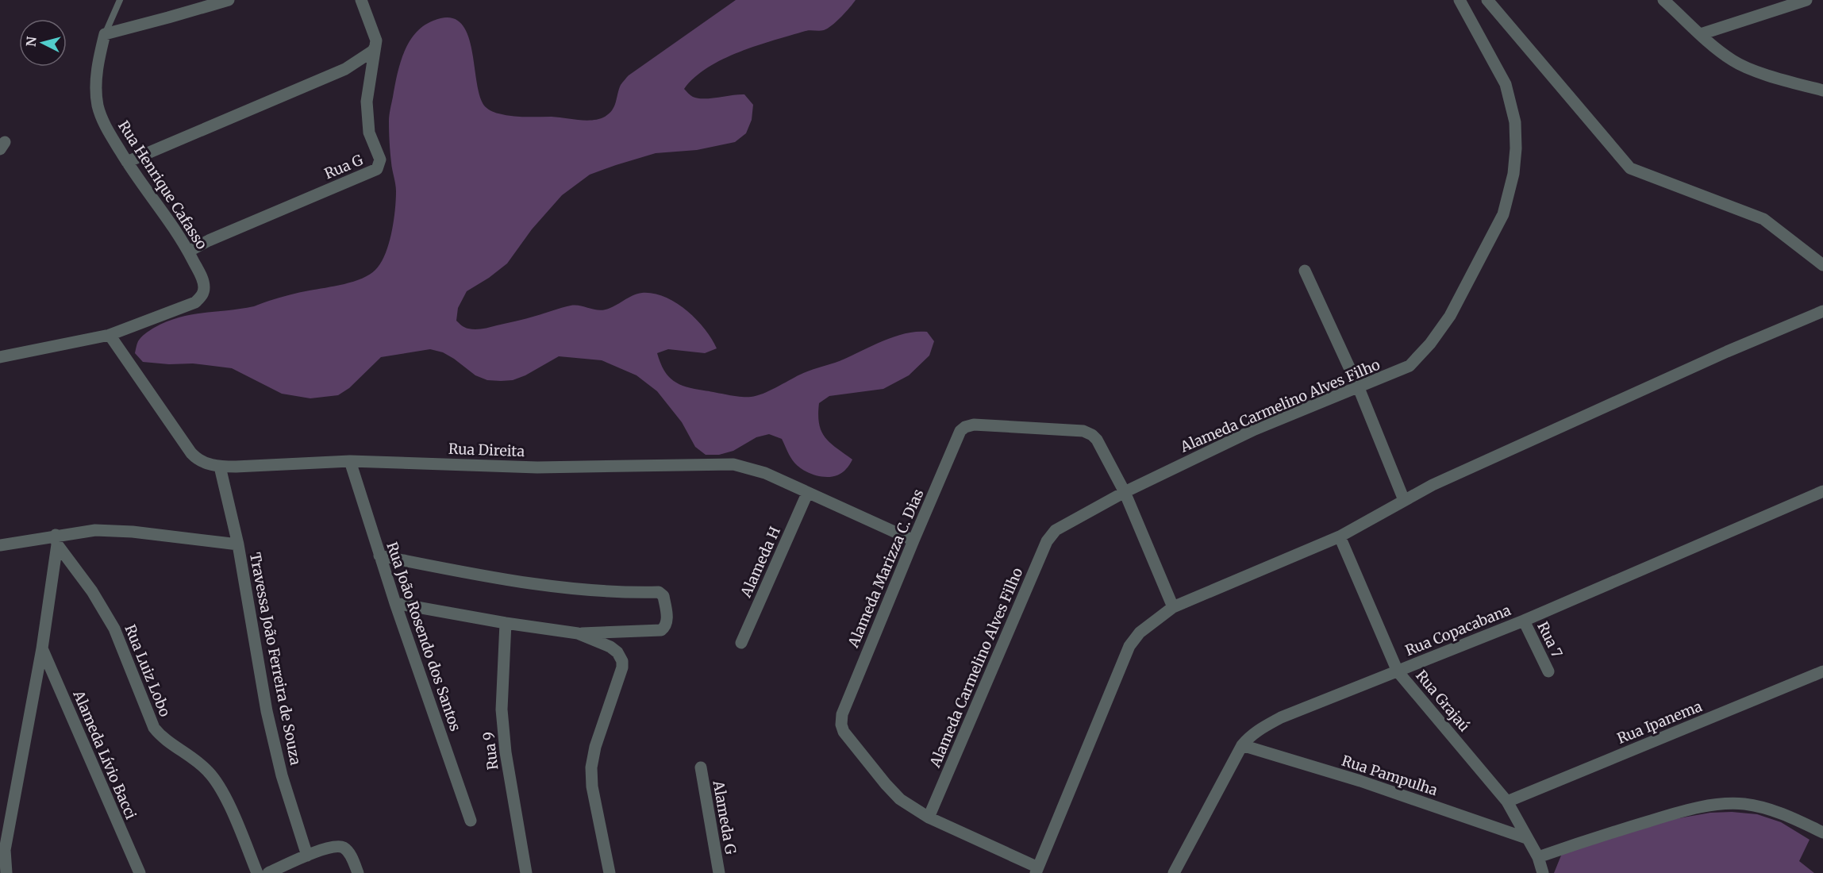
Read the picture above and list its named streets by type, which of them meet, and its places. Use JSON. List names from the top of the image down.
{
  "streets": {
    "street": [
      "Rua G",
      "Rua Henrique Cafasso",
      "Alameda Carmelino Alves Filho",
      "Rua Direita",
      "Alameda H",
      "Alameda Marizza C. Dias",
      "Rua Copacabana",
      "Rua João Rosendo dos Santos",
      "Rua 7",
      "Travessa João Ferreira de Souza",
      "Rua Luiz Lobo",
      "Rua Grajaú",
      "Rua Ipanema",
      "Rua 9",
      "Alameda Lívio Bacci",
      "Rua Pampulha",
      "Alameda G"
    ]
  },
  "crossings": [
    ["Rua G", "Rua Henrique Cafasso"],
    ["Rua Henrique Cafasso", "Rua Direita"],
    ["Alameda Carmelino Alves Filho", "Alameda Marizza C. Dias"],
    ["Rua Direita", "Alameda H"],
    ["Rua Direita", "Alameda Marizza C. Dias"],
    ["Rua Direita", "Rua João Rosendo dos Santos"],
    ["Rua Direita", "Travessa João Ferreira de Souza"],
    ["Rua Copacabana", "Rua 7"],
    ["Rua Copacabana", "Rua Grajaú"],
    ["Rua Copacabana", "Rua Pampulha"],
    ["Rua Grajaú", "Rua Ipanema"],
    ["Rua Grajaú", "Rua Pampulha"]
  ],
  "north": "left"
}
